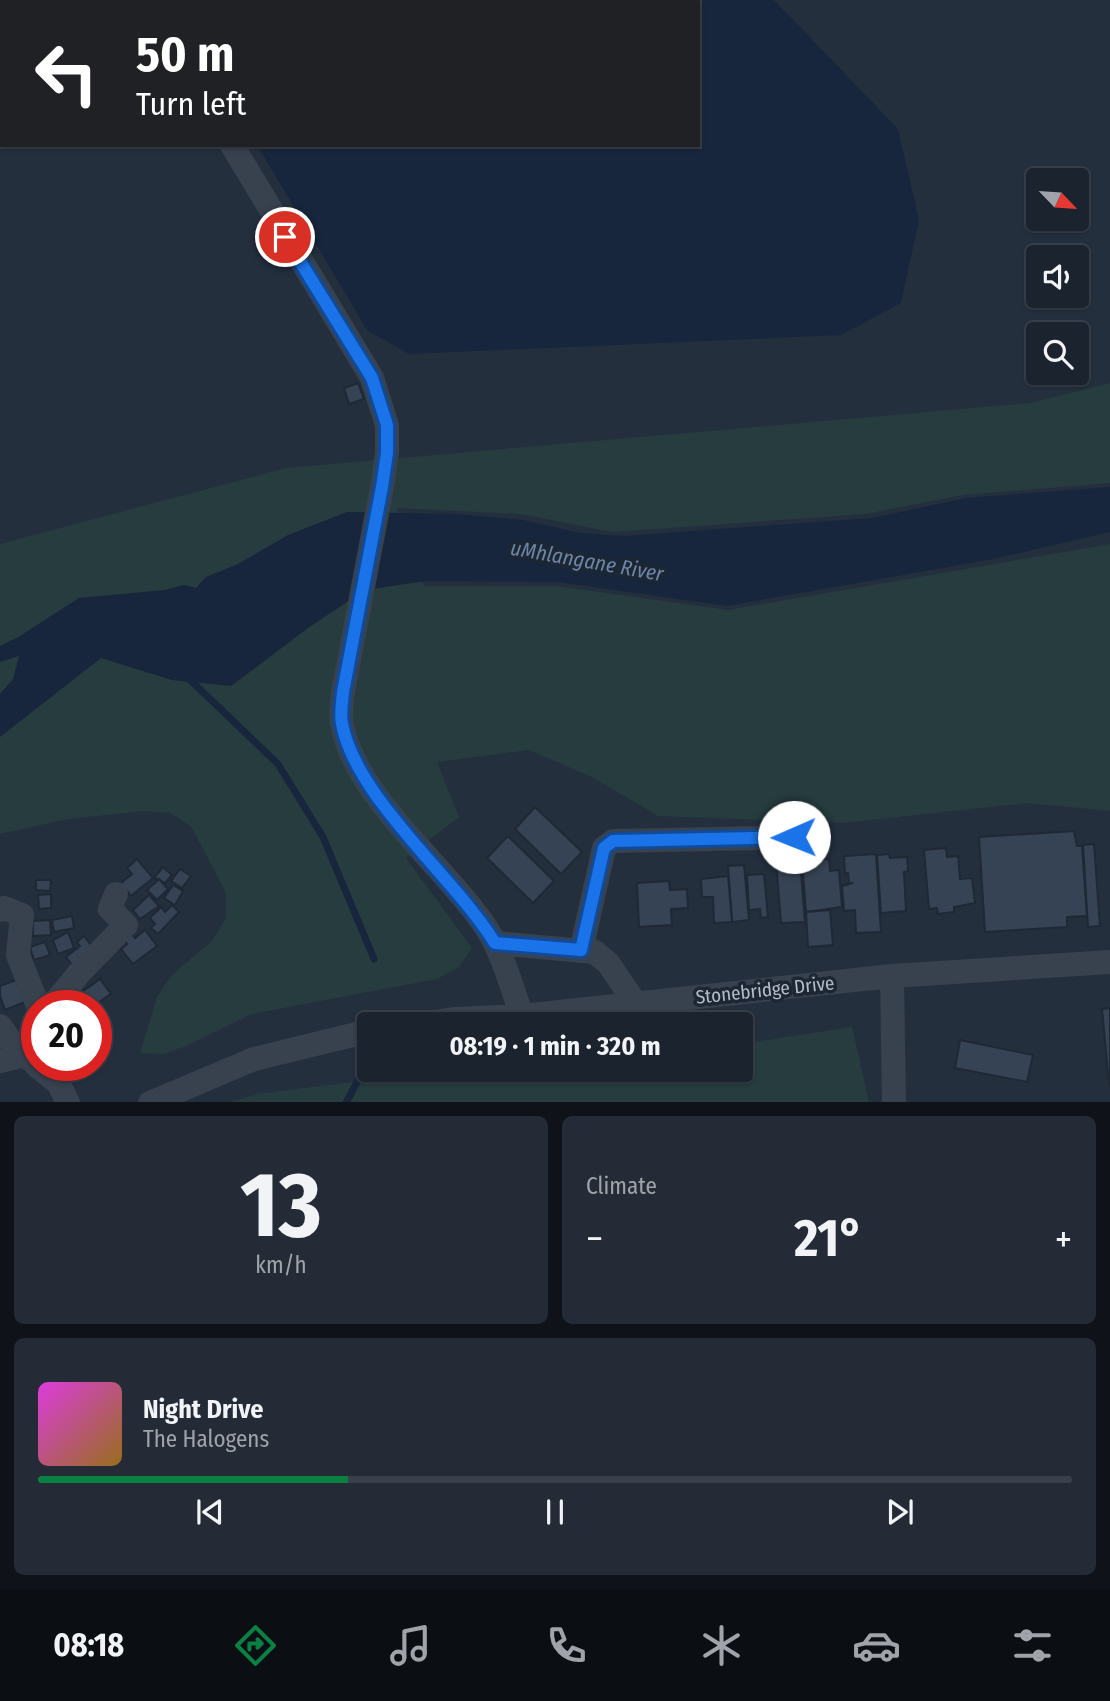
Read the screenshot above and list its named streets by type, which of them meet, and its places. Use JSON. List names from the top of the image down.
{
  "streets": {
    "street": ["Stonebridge Drive"]
  },
  "water": ["uMhlangane River"],
  "north": "bottom right",
  "page": {
    "turn": ["50 m", "Turn left"],
    "limit": "20",
    "trip": "08:19 · 1 min · 320 m",
    "tile": [
      ["13", "km/h"],
      "Climate"
    ],
    "heat": ["−", "21°", "+"],
    "song": ["Night Drive", "The Halogens"],
    "tabs": "08:18"
  }
}
